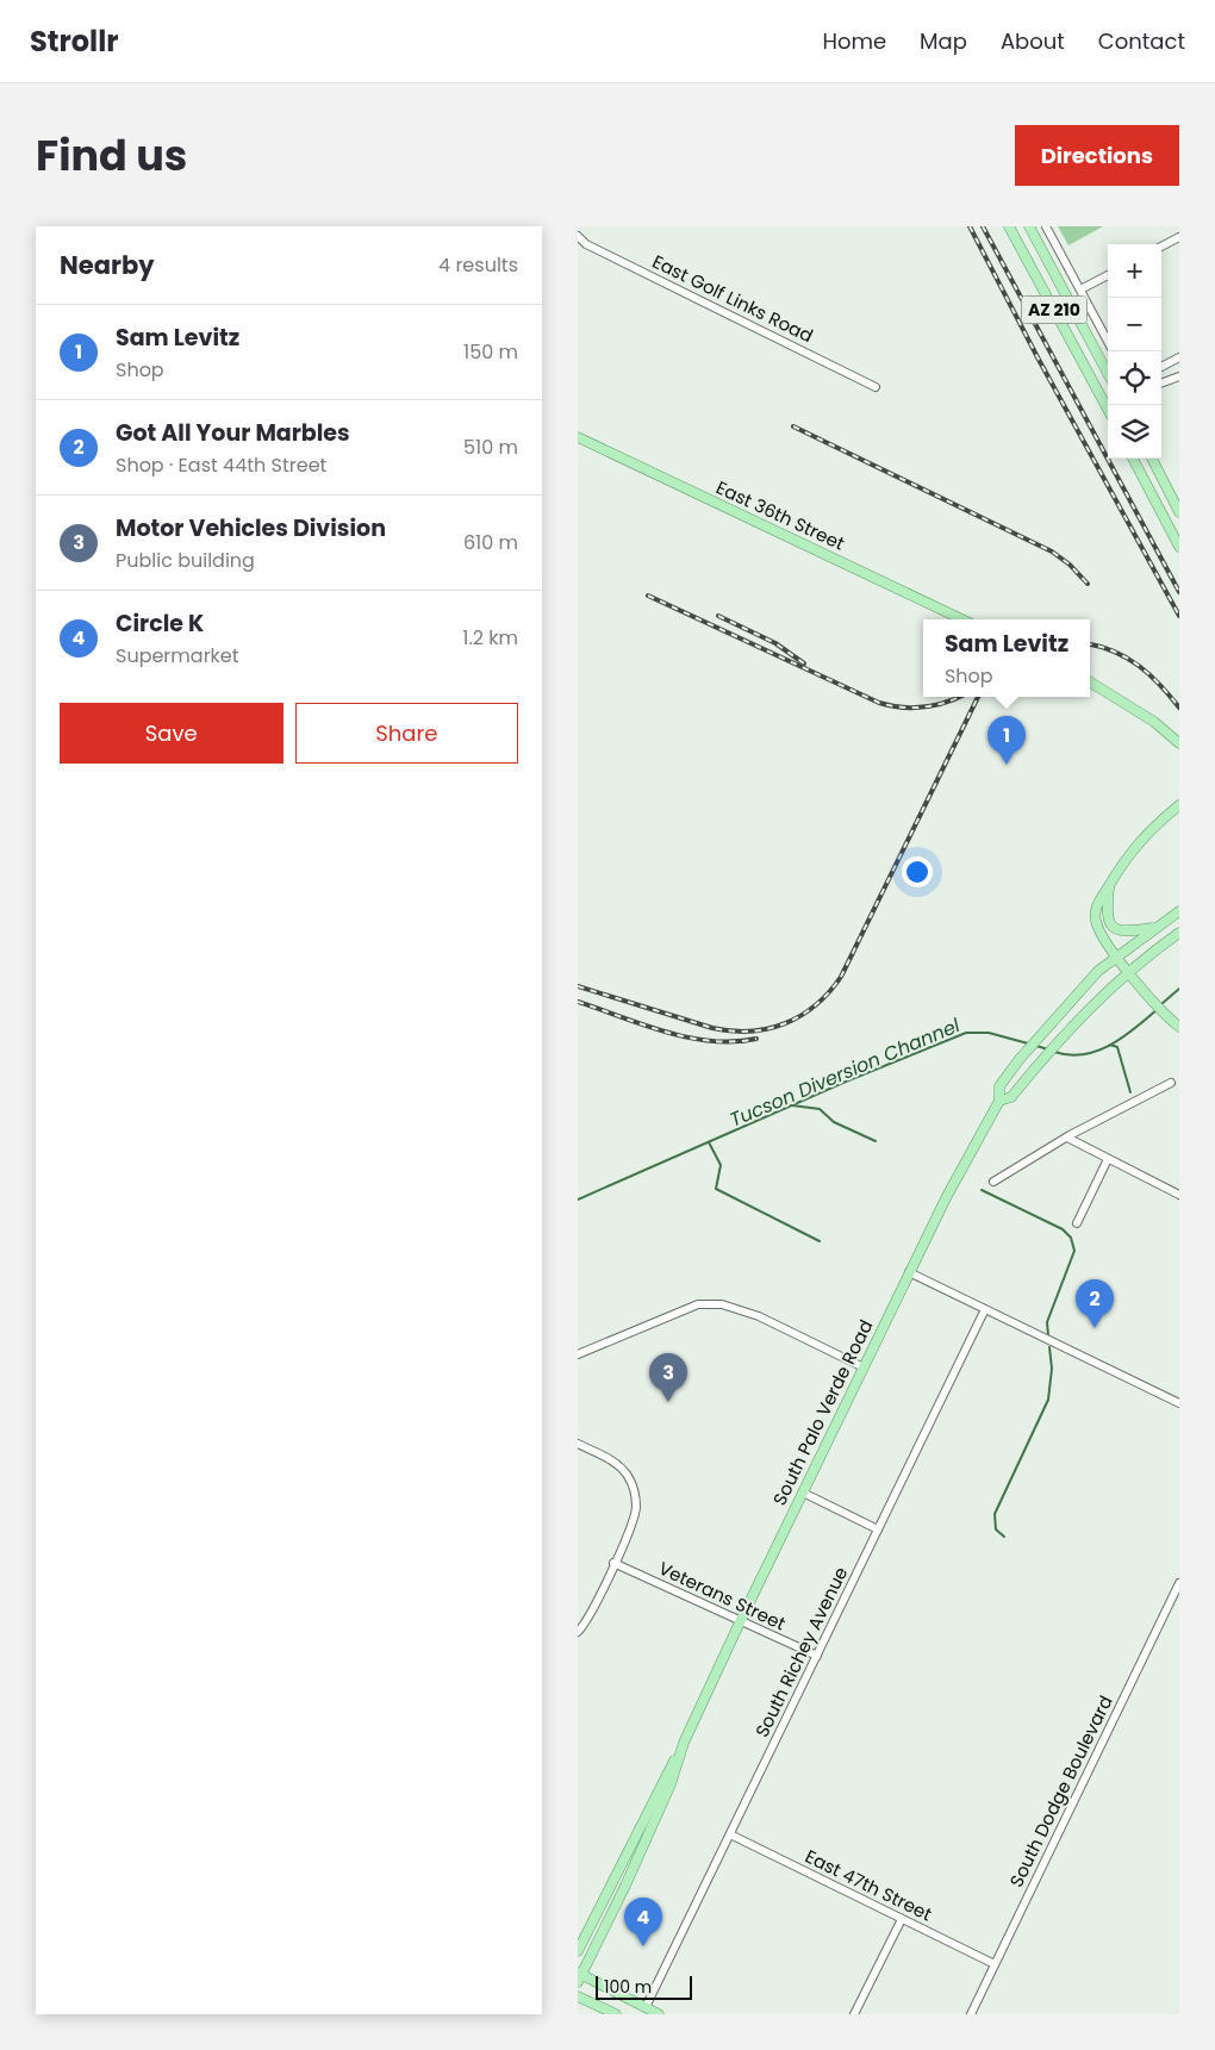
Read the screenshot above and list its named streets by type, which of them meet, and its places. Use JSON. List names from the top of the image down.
{
  "streets": {
    "main road": ["AZ 210", "East 36th Street", "South Palo Verde Road"],
    "street": [
      "East Golf Links Road",
      "Veterans Street",
      "South Richey Avenue",
      "South Dodge Boulevard",
      "East 47th Street"
    ]
  },
  "crossings": [
    ["South Palo Verde Road", "Veterans Street"],
    ["Veterans Street", "South Richey Avenue"],
    ["South Richey Avenue", "East 47th Street"],
    ["South Dodge Boulevard", "East 47th Street"]
  ],
  "water": ["Tucson Diversion Channel"],
  "scale_bar": "100 m",
  "page": {
    "header": "Strollr",
    "nav": [
      "Home",
      "Map",
      "About",
      "Contact"
    ],
    "title": "Find us",
    "buttons": [
      "Directions",
      ["Save", "Share"]
    ],
    "heading": ["Nearby", "4 results"],
    "map_buttons": ["+", "−"],
    "list": [
      {
        "mark": "1",
        "name": "Sam Levitz",
        "note": "Shop",
        "value": "150 m"
      },
      {
        "mark": "2",
        "name": "Got All Your Marbles",
        "note": "Shop · East 44th Street",
        "value": "510 m"
      },
      {
        "mark": "3",
        "name": "Motor Vehicles Division",
        "note": "Public building",
        "value": "610 m"
      },
      {
        "mark": "4",
        "name": "Circle K",
        "note": "Supermarket",
        "value": "1.2 km"
      }
    ],
    "popup": ["Sam Levitz", "Shop"],
    "pins": [
      "1",
      "2",
      "3",
      "4"
    ],
    "scale": "100 m"
  }
}
